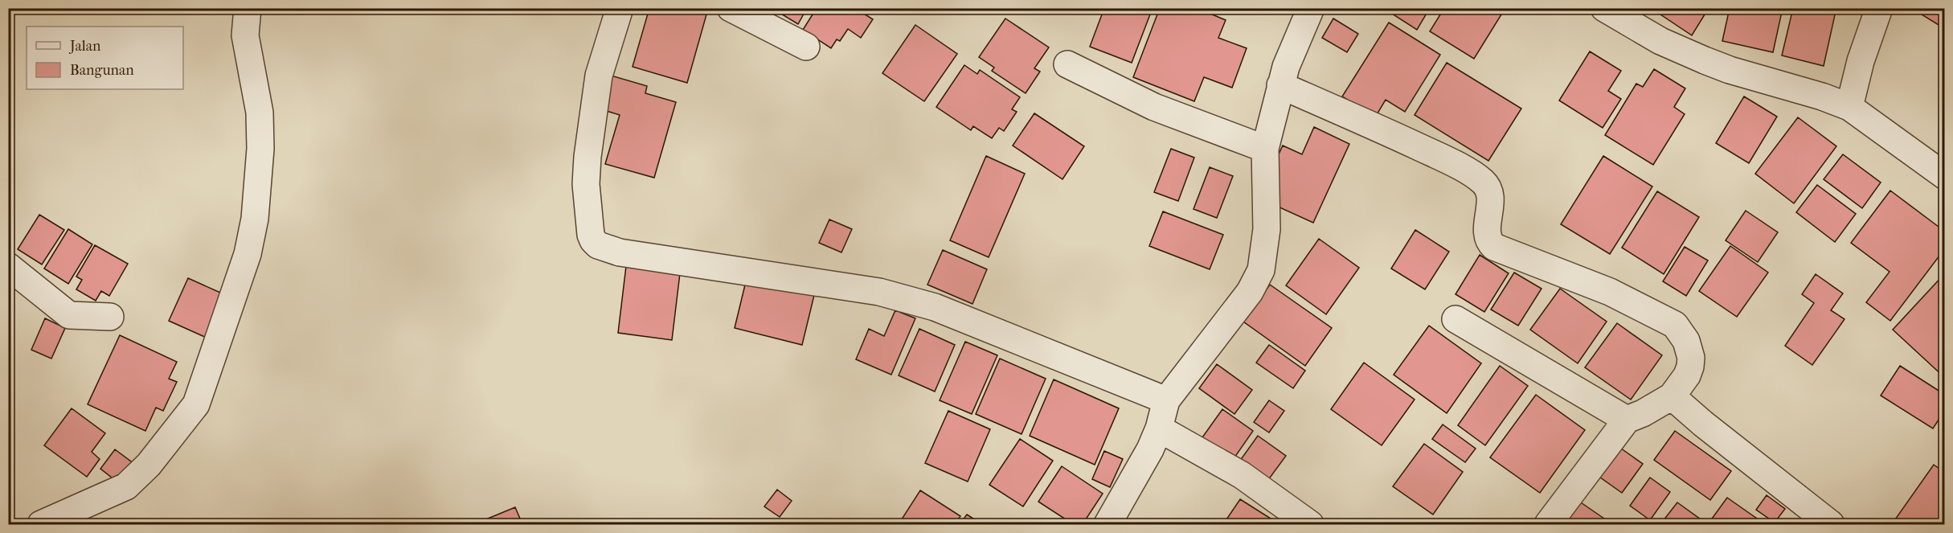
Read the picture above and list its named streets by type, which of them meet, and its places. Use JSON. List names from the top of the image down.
{
  "legend": ["Jalan", "Bangunan"]
}
